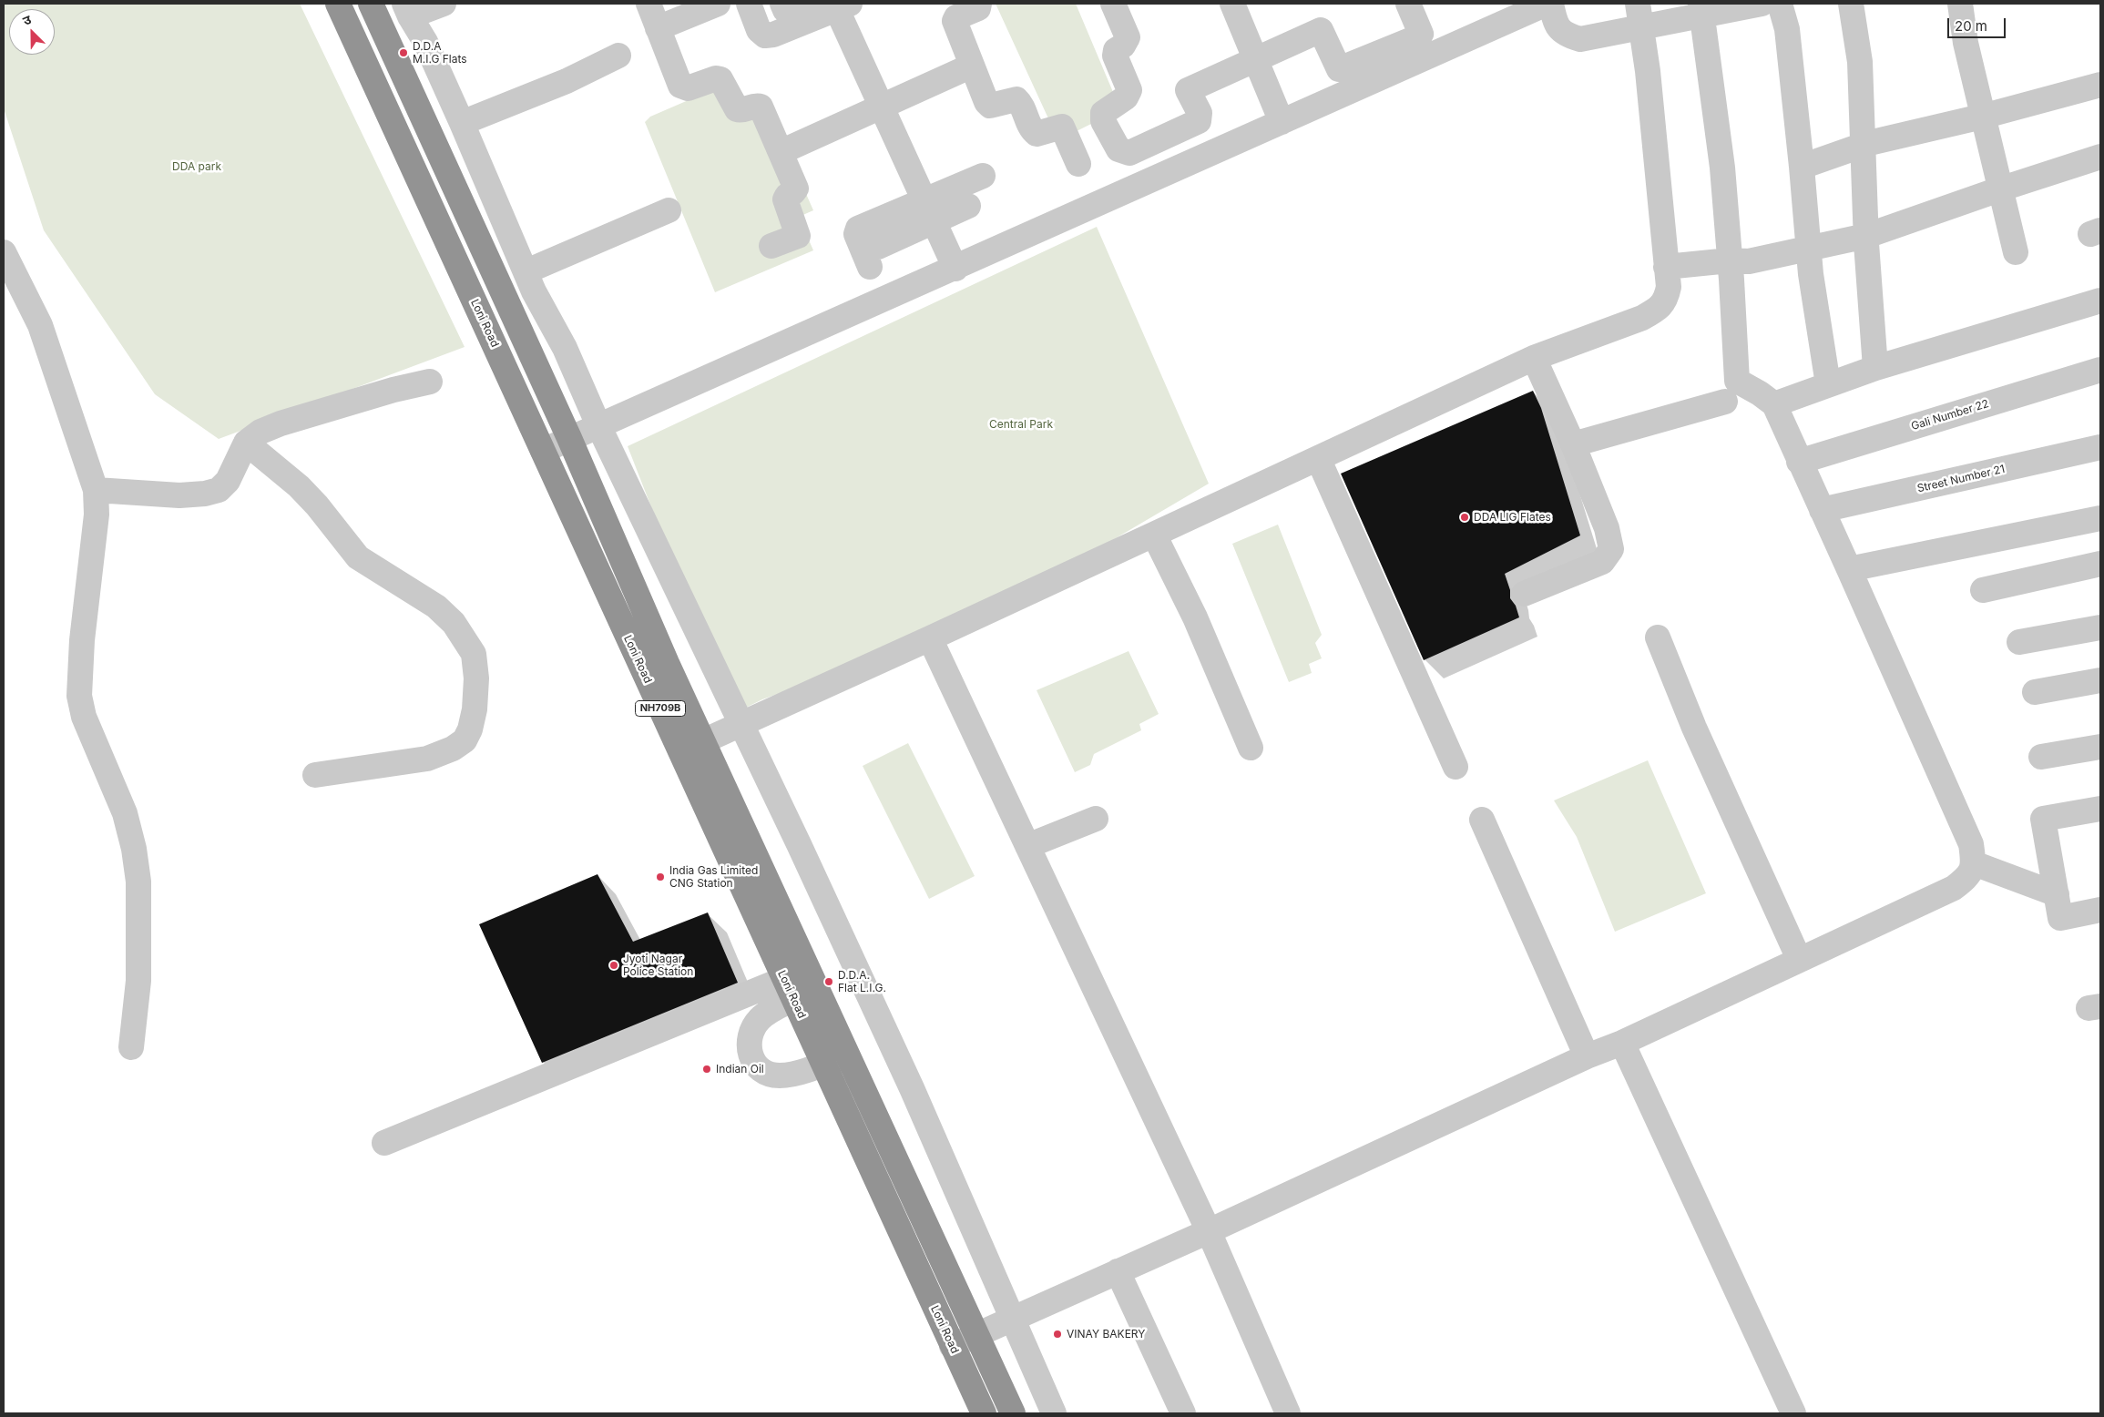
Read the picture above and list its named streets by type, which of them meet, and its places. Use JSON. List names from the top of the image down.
{
  "streets": {
    "highway": ["Loni Road", "NH709B"],
    "street": ["Gali Number 22", "Street Number 21"]
  },
  "parks": ["DDA park", "Central Park"],
  "places": [
    "D.D.A M.I.G Flats",
    "DDA LIG Flates",
    "India Gas Limited CNG Station",
    "Jyoti Nagar Police Station",
    "D.D.A. Flat L.I.G.",
    "Indian Oil",
    "VINAY BAKERY"
  ],
  "scale_bar": "20 m",
  "north": "top left"
}
